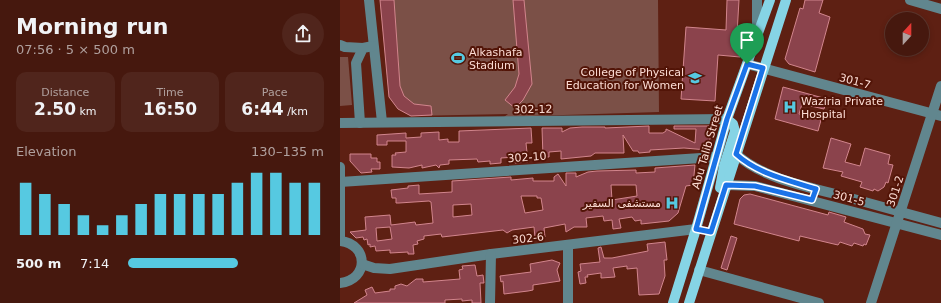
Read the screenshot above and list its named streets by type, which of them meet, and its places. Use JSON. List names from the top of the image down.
{
  "streets": {
    "main road": ["Abu Talib Street"],
    "street": [
      "301-7",
      "302-12",
      "302-10",
      "301-2",
      "301-5",
      "302-6"
    ]
  },
  "crossings": [
    ["301-7", "Abu Talib Street"],
    ["301-7", "301-2"],
    ["302-12", "Abu Talib Street"],
    ["Abu Talib Street", "302-10"],
    ["Abu Talib Street", "302-6"],
    ["301-2", "301-5"]
  ],
  "places": {
    "sports": ["Alkashafa Stadium"],
    "school or university": ["College of Physical Education for Women"],
    "hospital": ["Waziria Private Hospital", "مستشفى السفير"]
  },
  "north": "top",
  "page": {
    "heading": ["Morning run", "07:56 · 5 × 500 m"],
    "stats": [
      ["Distance", "2.50 km"],
      ["Time", "16:50"],
      ["Pace", "6:44 /km"]
    ],
    "chart": ["Elevation", "130–135 m"],
    "list": [
      {
        "name": "500 m",
        "note": "7:14"
      }
    ]
  }
}
